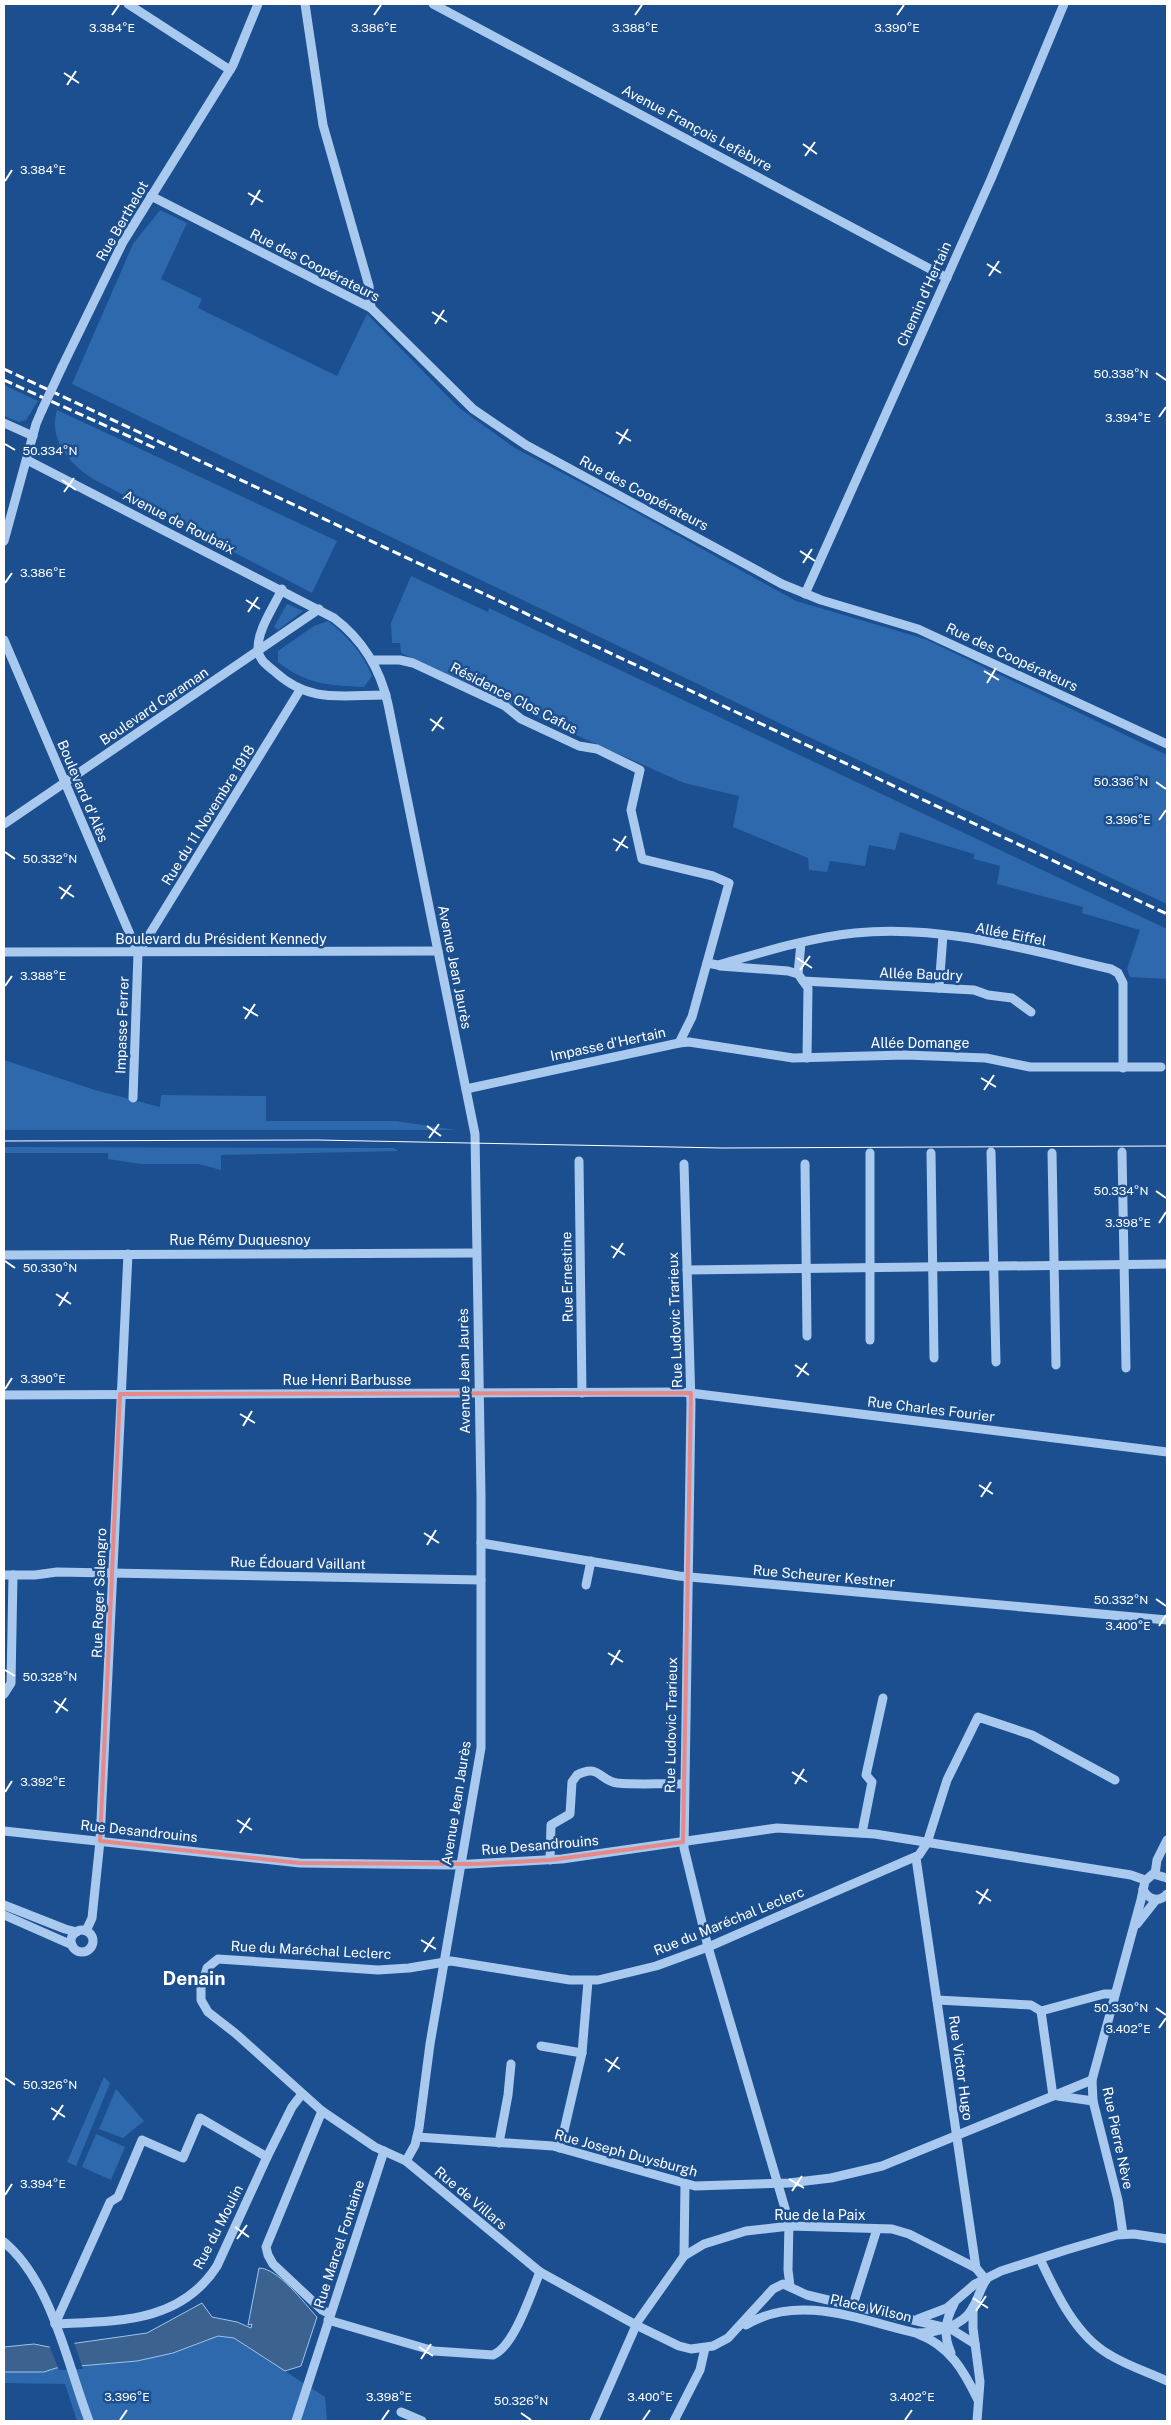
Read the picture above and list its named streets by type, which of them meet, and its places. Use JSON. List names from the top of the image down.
{
  "streets": {
    "street": [
      "Avenue François Lefèbvre",
      "Rue Berthelot",
      "Rue des Coopérateurs",
      "Chemin d'Hertain",
      "Avenue de Roubaix",
      "Résidence Clos Cafus",
      "Boulevard Caraman",
      "Boulevard d'Alès",
      "Rue du 11 Novembre 1918",
      "Allée Eiffel",
      "Boulevard du Président Kennedy",
      "Avenue Jean Jaurès",
      "Allée Baudry",
      "Impasse Ferrer",
      "Allée Domange",
      "Impasse d'Hertain",
      "Rue Rémy Duquesnoy",
      "Rue Ernestine",
      "Rue Ludovic Trarieux",
      "Rue Henri Barbusse",
      "Rue Charles Fourier",
      "Rue Édouard Vaillant",
      "Rue Scheurer Kestner",
      "Rue Roger Salengro",
      "Rue Desandrouins",
      "Rue du Maréchal Leclerc",
      "Rue Victor Hugo",
      "Rue Pierre Nève",
      "Rue Joseph Duysburgh",
      "Rue de Villars",
      "Rue de la Paix",
      "Rue du Moulin",
      "Rue Marcel Fontaine",
      "Place Wilson"
    ]
  },
  "crossings": [
    ["Avenue François Lefèbvre", "Chemin d'Hertain"],
    ["Rue Berthelot", "Rue des Coopérateurs"],
    ["Rue Berthelot", "Avenue de Roubaix"],
    ["Rue des Coopérateurs", "Chemin d'Hertain"],
    ["Avenue de Roubaix", "Boulevard Caraman"],
    ["Avenue de Roubaix", "Avenue Jean Jaurès"],
    ["Résidence Clos Cafus", "Avenue Jean Jaurès"],
    ["Résidence Clos Cafus", "Impasse d'Hertain"],
    ["Boulevard Caraman", "Boulevard d'Alès"],
    ["Boulevard Caraman", "Avenue Jean Jaurès"],
    ["Boulevard d'Alès", "Rue du 11 Novembre 1918"],
    ["Boulevard d'Alès", "Boulevard du Président Kennedy"],
    ["Boulevard d'Alès", "Impasse Ferrer"],
    ["Rue du 11 Novembre 1918", "Boulevard du Président Kennedy"],
    ["Rue du 11 Novembre 1918", "Impasse Ferrer"],
    ["Allée Eiffel", "Allée Baudry"],
    ["Allée Eiffel", "Allée Domange"],
    ["Allée Eiffel", "Impasse d'Hertain"],
    ["Boulevard du Président Kennedy", "Avenue Jean Jaurès"],
    ["Boulevard du Président Kennedy", "Impasse Ferrer"],
    ["Avenue Jean Jaurès", "Impasse d'Hertain"],
    ["Avenue Jean Jaurès", "Rue Rémy Duquesnoy"],
    ["Avenue Jean Jaurès", "Rue Henri Barbusse"],
    ["Avenue Jean Jaurès", "Rue Édouard Vaillant"],
    ["Avenue Jean Jaurès", "Rue Scheurer Kestner"],
    ["Avenue Jean Jaurès", "Rue Desandrouins"],
    ["Avenue Jean Jaurès", "Rue du Maréchal Leclerc"],
    ["Avenue Jean Jaurès", "Rue Joseph Duysburgh"],
    ["Avenue Jean Jaurès", "Rue de Villars"],
    ["Allée Domange", "Impasse d'Hertain"],
    ["Rue Rémy Duquesnoy", "Rue Roger Salengro"],
    ["Rue Ernestine", "Rue Henri Barbusse"],
    ["Rue Ludovic Trarieux", "Rue Henri Barbusse"],
    ["Rue Ludovic Trarieux", "Rue Charles Fourier"],
    ["Rue Ludovic Trarieux", "Rue Scheurer Kestner"],
    ["Rue Ludovic Trarieux", "Rue Desandrouins"],
    ["Rue Ludovic Trarieux", "Rue du Maréchal Leclerc"],
    ["Rue Ludovic Trarieux", "Rue Joseph Duysburgh"],
    ["Rue Ludovic Trarieux", "Rue de la Paix"],
    ["Rue Ludovic Trarieux", "Place Wilson"],
    ["Rue Henri Barbusse", "Rue Charles Fourier"],
    ["Rue Henri Barbusse", "Rue Roger Salengro"],
    ["Rue Édouard Vaillant", "Rue Roger Salengro"],
    ["Rue Roger Salengro", "Rue Desandrouins"],
    ["Rue du Maréchal Leclerc", "Rue Victor Hugo"],
    ["Rue du Maréchal Leclerc", "Rue de Villars"],
    ["Rue Victor Hugo", "Rue Joseph Duysburgh"],
    ["Rue Victor Hugo", "Rue de la Paix"],
    ["Rue Pierre Nève", "Rue Joseph Duysburgh"],
    ["Rue de Villars", "Rue de la Paix"],
    ["Rue de Villars", "Rue du Moulin"],
    ["Rue de Villars", "Rue Marcel Fontaine"],
    ["Rue de Villars", "Place Wilson"]
  ],
  "districts": ["Denain"],
  "coordinates": [
    "3.384°E",
    "3.386°E",
    "3.388°E",
    "3.390°E",
    "50.338°N",
    "3.394°E",
    "50.334°N",
    "50.336°N",
    "3.396°E",
    "50.332°N",
    "3.398°E",
    "50.330°N",
    "3.400°E",
    "50.328°N",
    "3.392°E",
    "3.402°E",
    "50.326°N"
  ]
}
